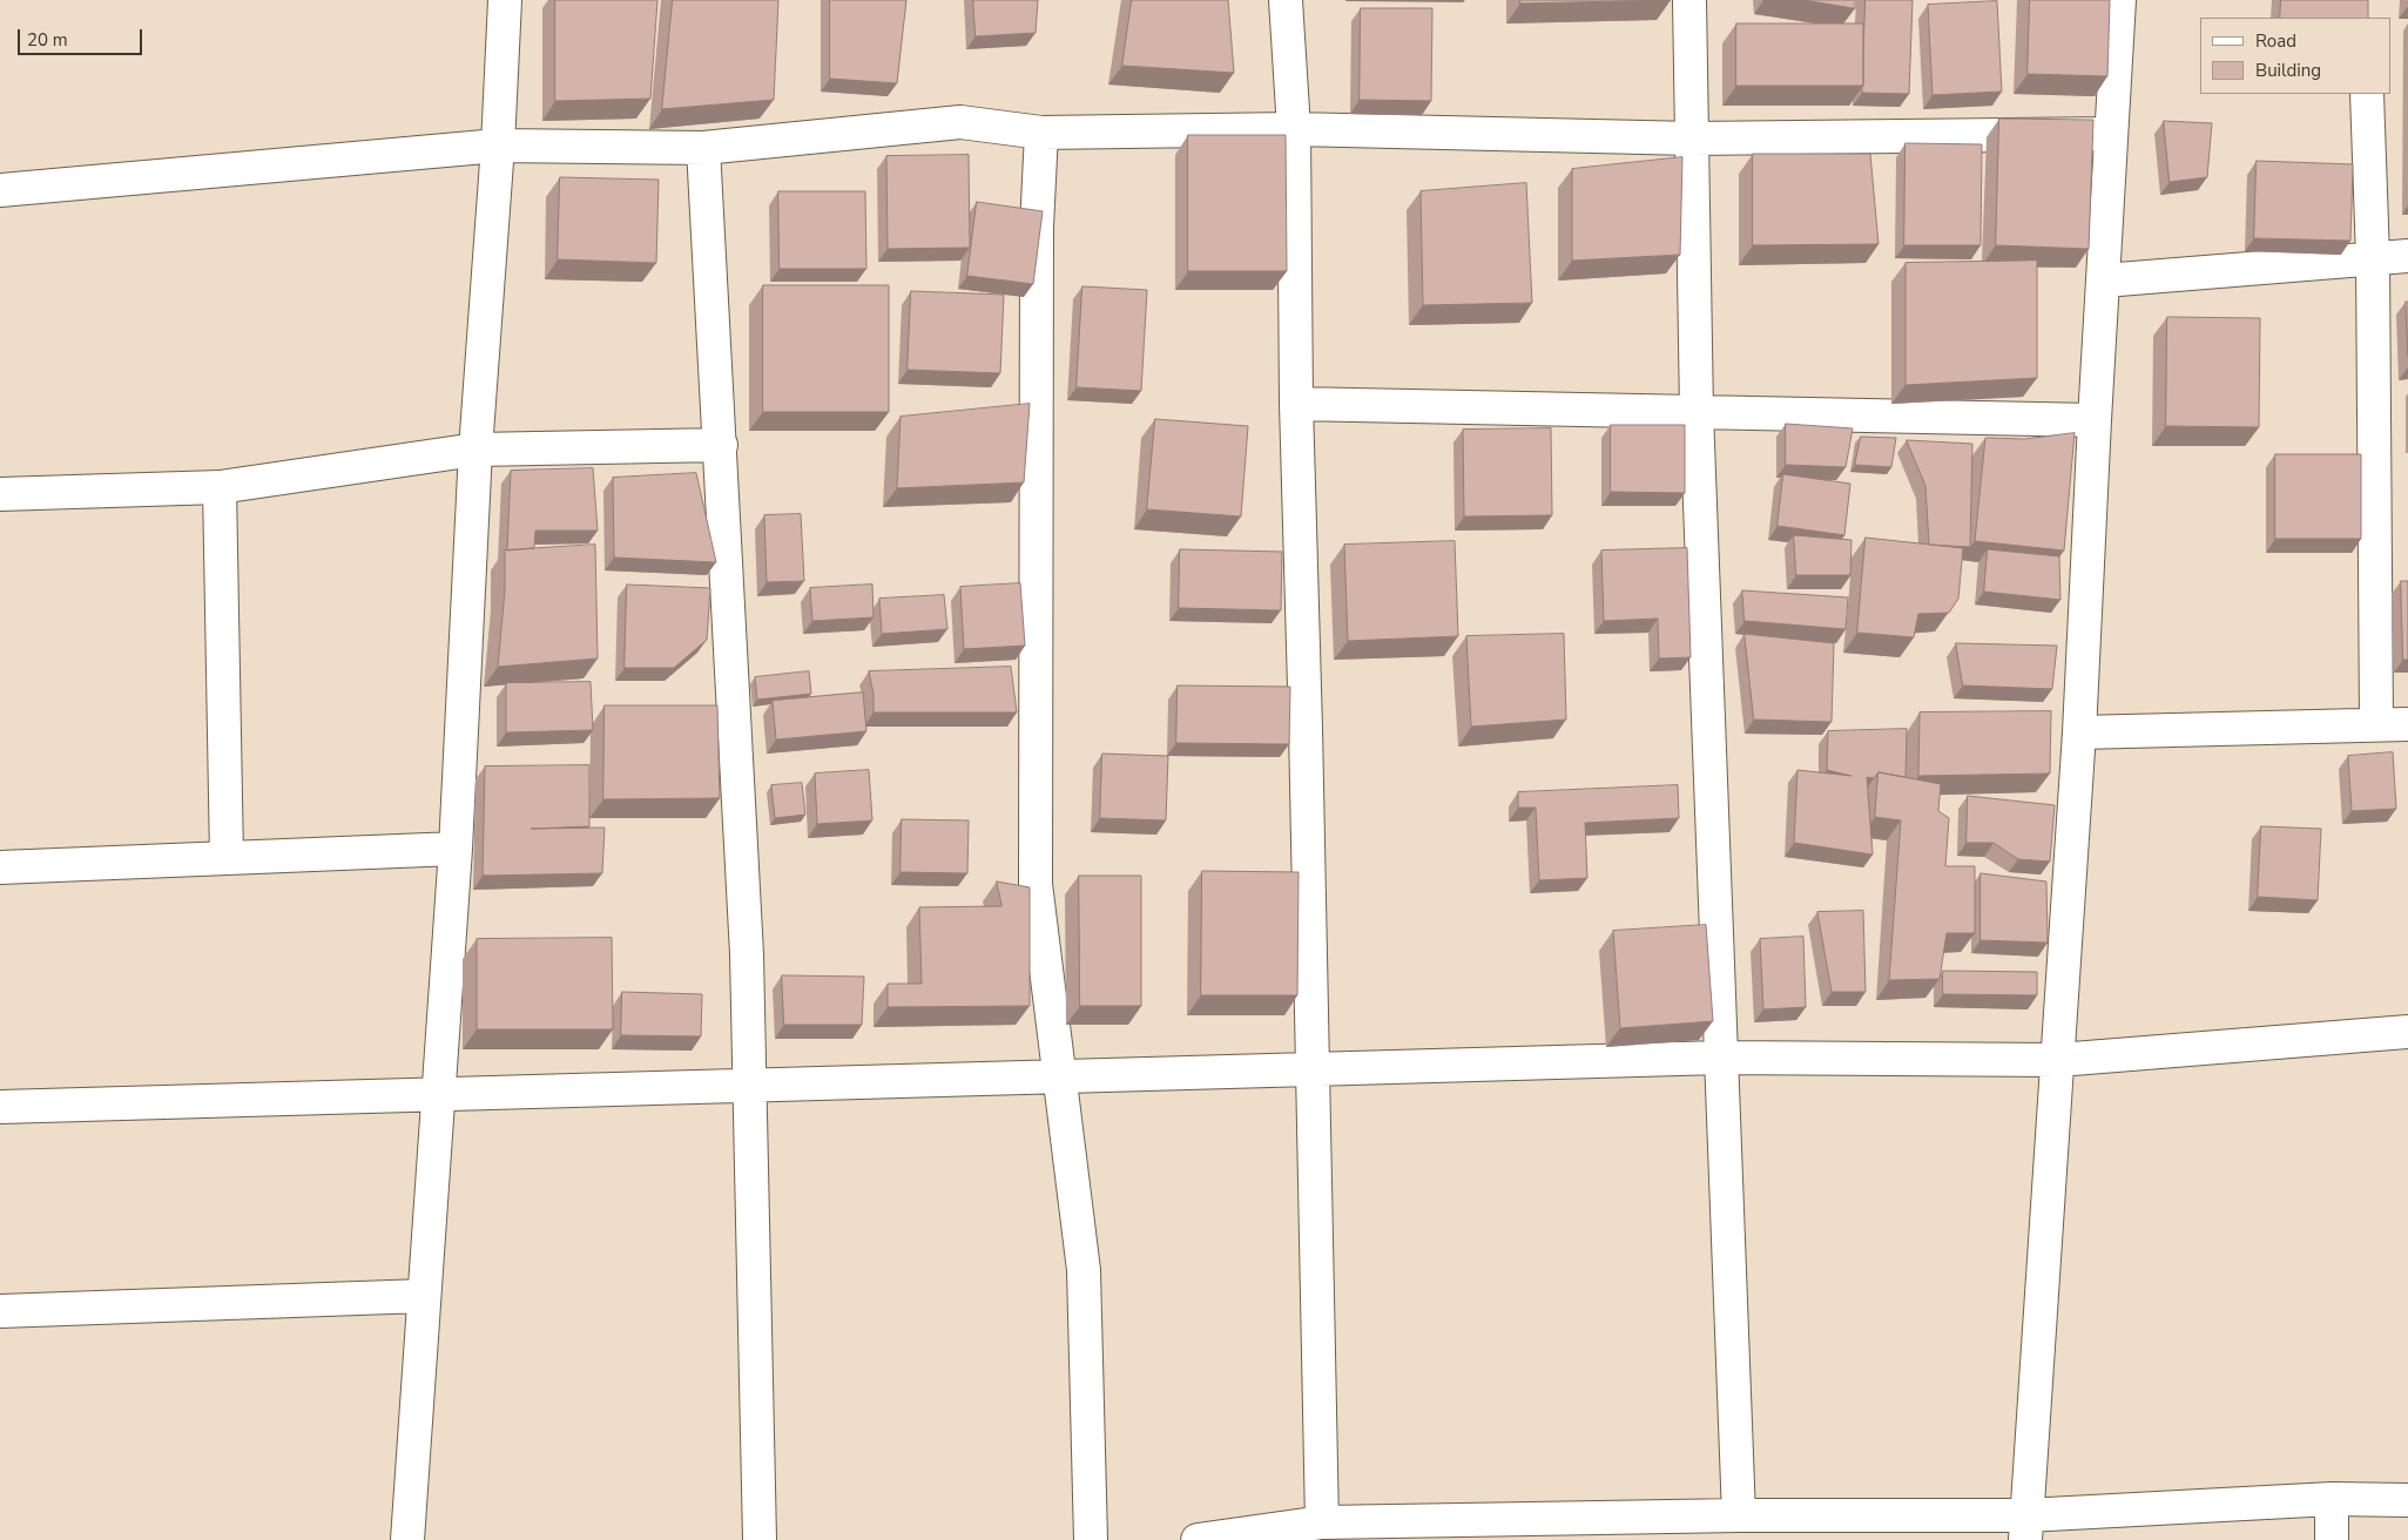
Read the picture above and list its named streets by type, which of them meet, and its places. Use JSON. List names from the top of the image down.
{
  "legend": ["Road", "Building"],
  "scale_bar": "20 m"
}
